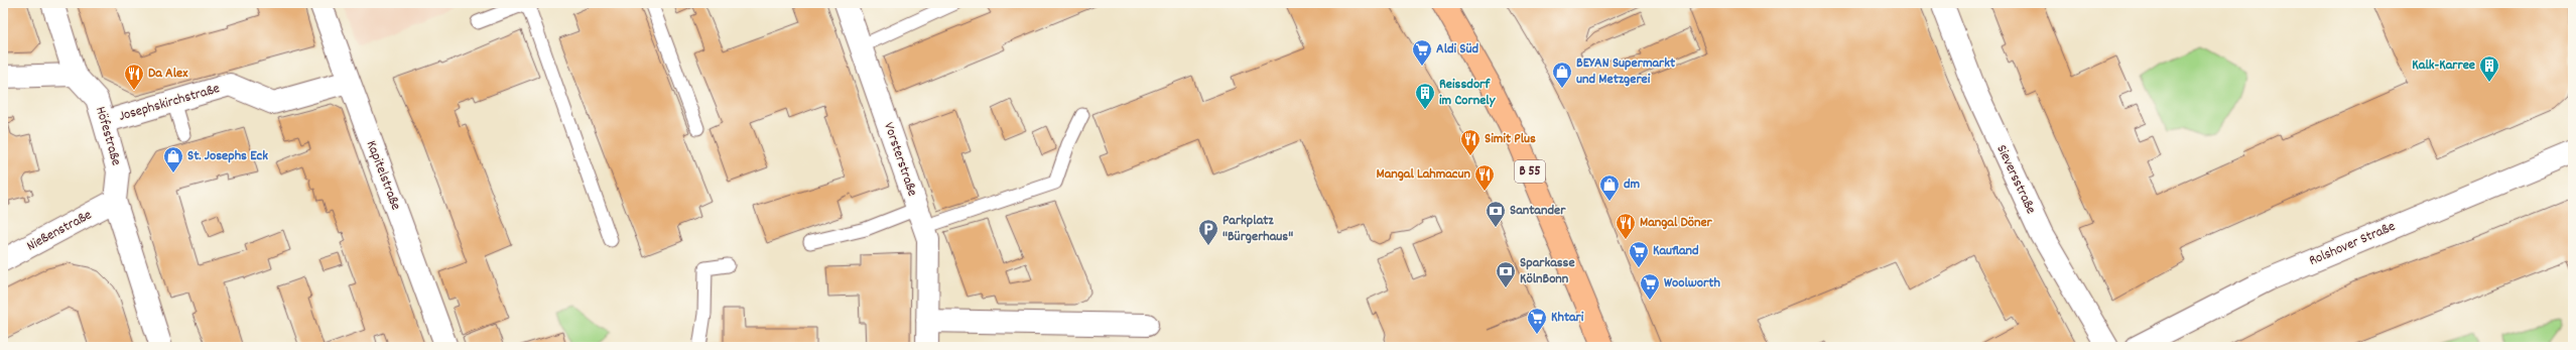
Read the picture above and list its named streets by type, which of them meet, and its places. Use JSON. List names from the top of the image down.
{
  "streets": {
    "main road": ["B 55"],
    "street": [
      "Josephskirchstraße",
      "Höfestraße",
      "Vorsterstraße",
      "Kapitelstraße",
      "Sieversstraße",
      "Nießenstraße",
      "Rolshover Straße"
    ]
  },
  "crossings": [
    ["Josephskirchstraße", "Höfestraße"],
    ["Josephskirchstraße", "Kapitelstraße"],
    ["Höfestraße", "Nießenstraße"]
  ],
  "places": {
    "supermarket": [
      "Aldi Süd",
      "Kaufland",
      "Woolworth",
      "Khtari"
    ],
    "building": ["Kalk-Karree", "Reissdorf im Cornely"],
    "shop": ["BEYAN Supermarkt und Metzgerei", "St. Josephs Eck", "dm"],
    "restaurant": [
      "Da Alex",
      "Simit Plus",
      "Mangal Lahmacun",
      "Mangal Döner"
    ],
    "bank": ["Santander", "Sparkasse KölnBonn"],
    "parking": ["Parkplatz \"Bürgerhaus\""]
  }
}
